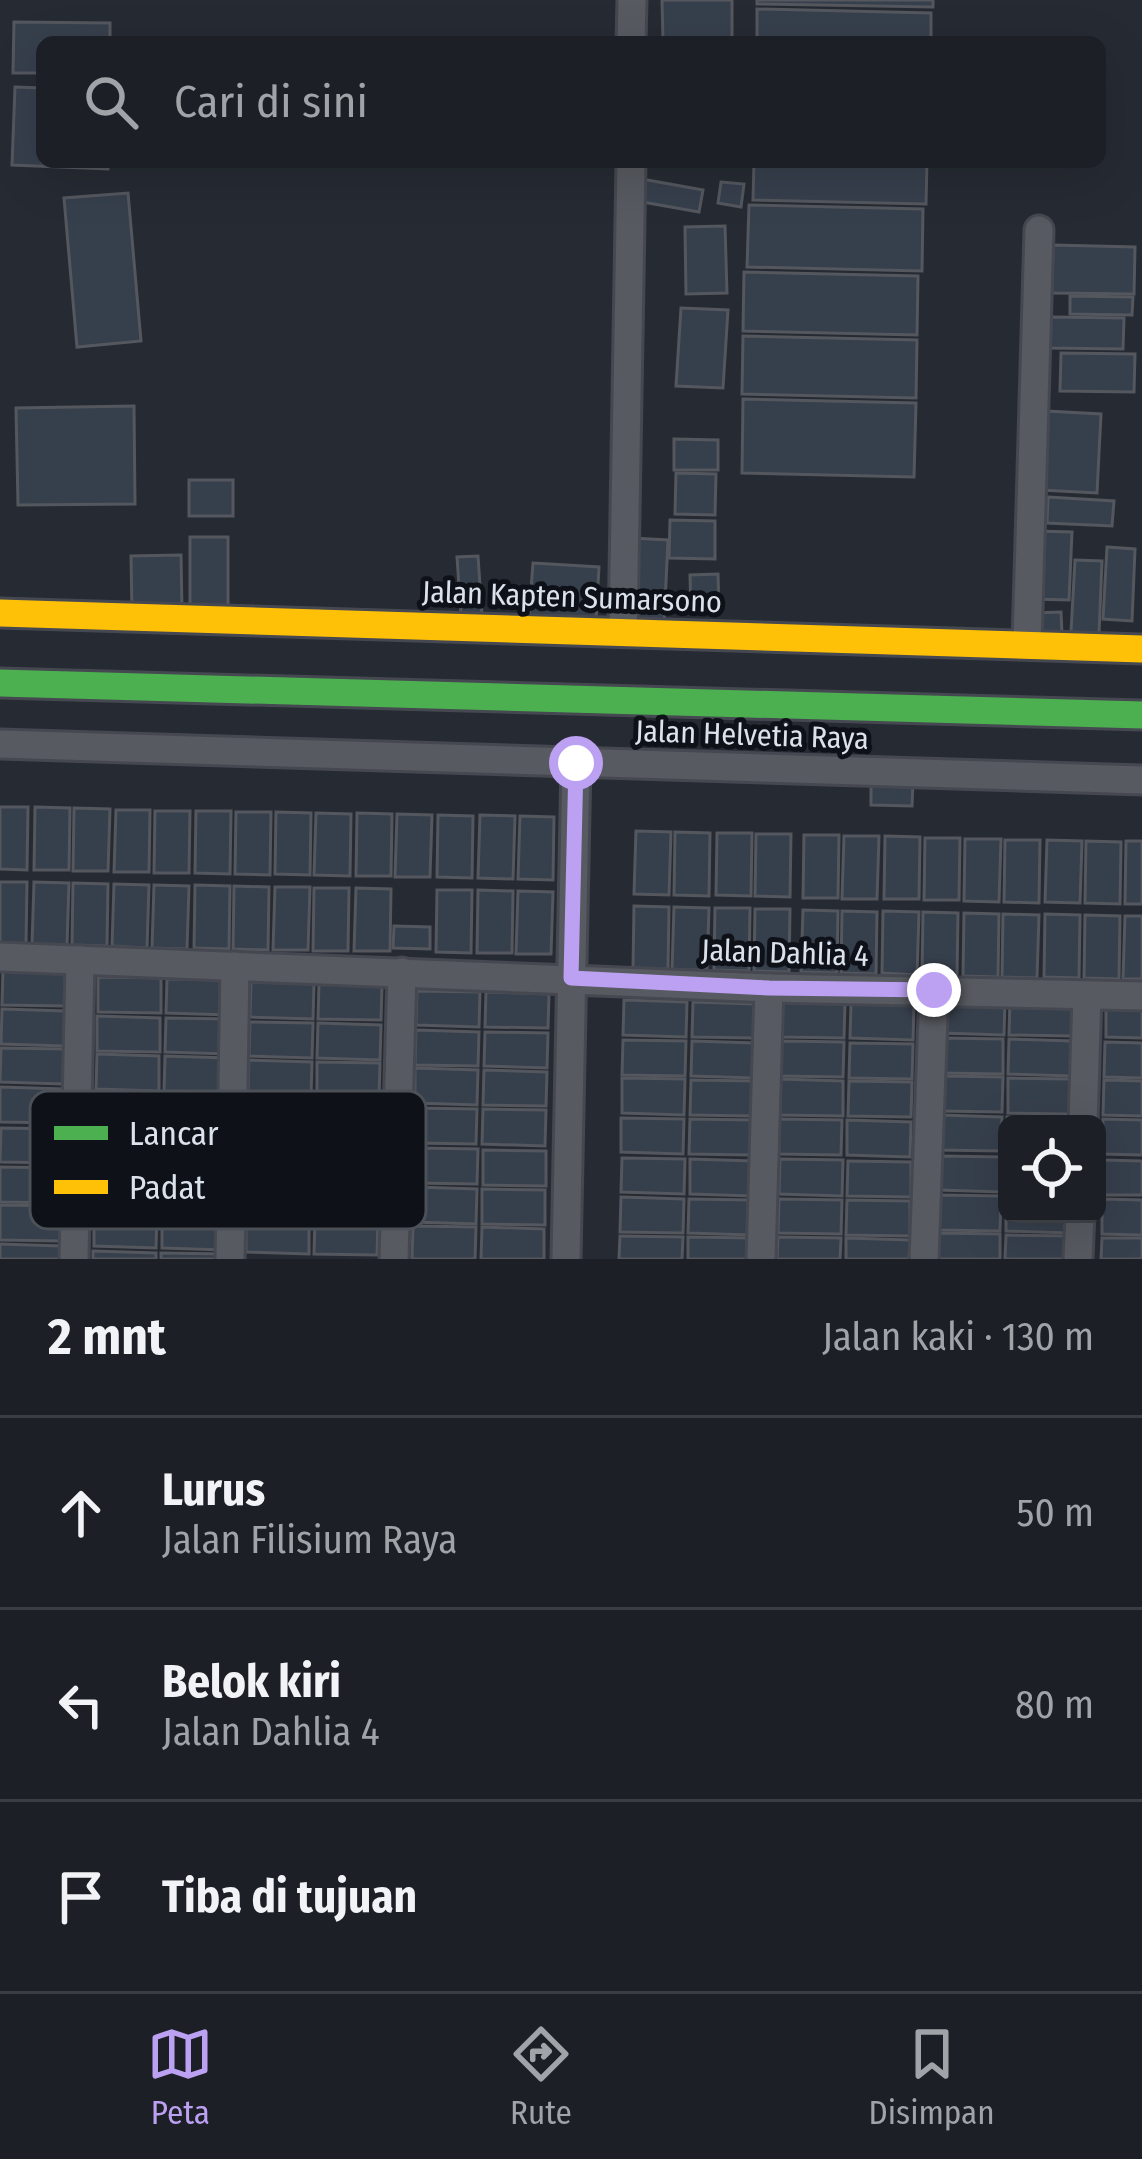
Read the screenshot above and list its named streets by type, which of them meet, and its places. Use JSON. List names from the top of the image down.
{
  "streets": {
    "highway": ["Jalan Kapten Sumarsono"],
    "street": ["Jalan Helvetia Raya", "Jalan Dahlia 4"]
  },
  "legend": ["Lancar", "Padat"],
  "page": {
    "search": "Cari di sini",
    "heading": ["2 mnt", "Jalan kaki · 130 m"],
    "list": [
      ["Lurus", "Jalan Filisium Raya", "50 m"],
      ["Belok kiri", "Jalan Dahlia 4", "80 m"],
      "Tiba di tujuan"
    ],
    "nav": ["Peta", "Rute", "Disimpan"]
  }
}
